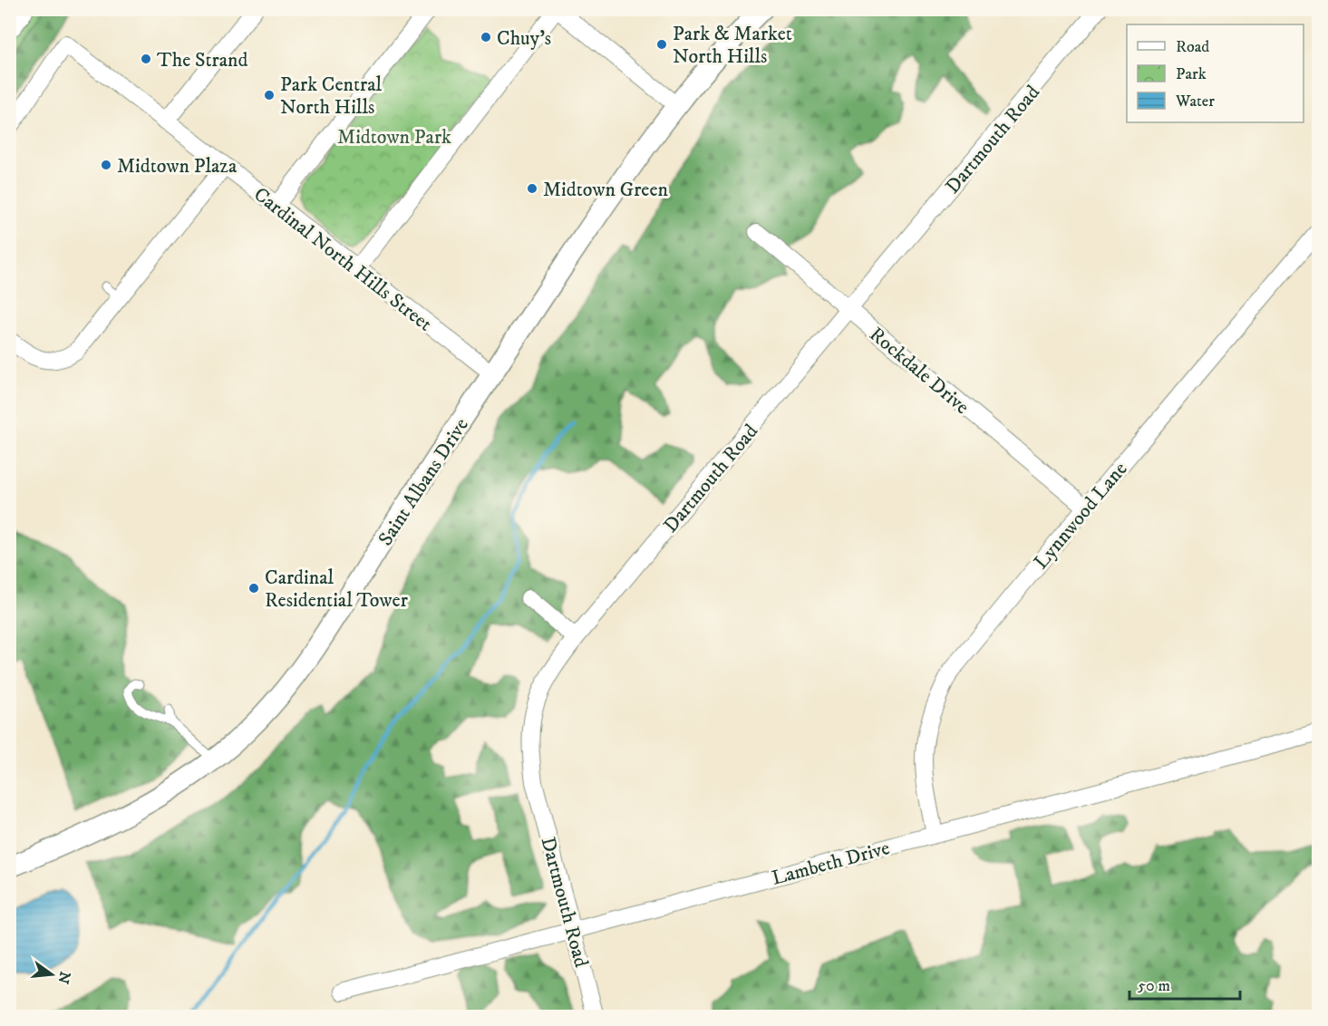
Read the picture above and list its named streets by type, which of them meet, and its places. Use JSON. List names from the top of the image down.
{
  "streets": {
    "street": [
      "Dartmouth Road",
      "Cardinal North Hills Street",
      "Rockdale Drive",
      "Saint Albans Drive",
      "Lynnwood Lane",
      "Lambeth Drive"
    ]
  },
  "crossings": [
    ["Dartmouth Road", "Rockdale Drive"],
    ["Dartmouth Road", "Lambeth Drive"],
    ["Cardinal North Hills Street", "Saint Albans Drive"],
    ["Rockdale Drive", "Lynnwood Lane"],
    ["Lynnwood Lane", "Lambeth Drive"]
  ],
  "parks": ["Midtown Park"],
  "places": [
    "Chuy's",
    "Park & Market North Hills",
    "The Strand",
    "Park Central North Hills",
    "Midtown Plaza",
    "Midtown Green",
    "Cardinal Residential Tower"
  ],
  "legend": ["Road", "Park", "Water"],
  "scale_bar": "50 m",
  "north": "right"
}
